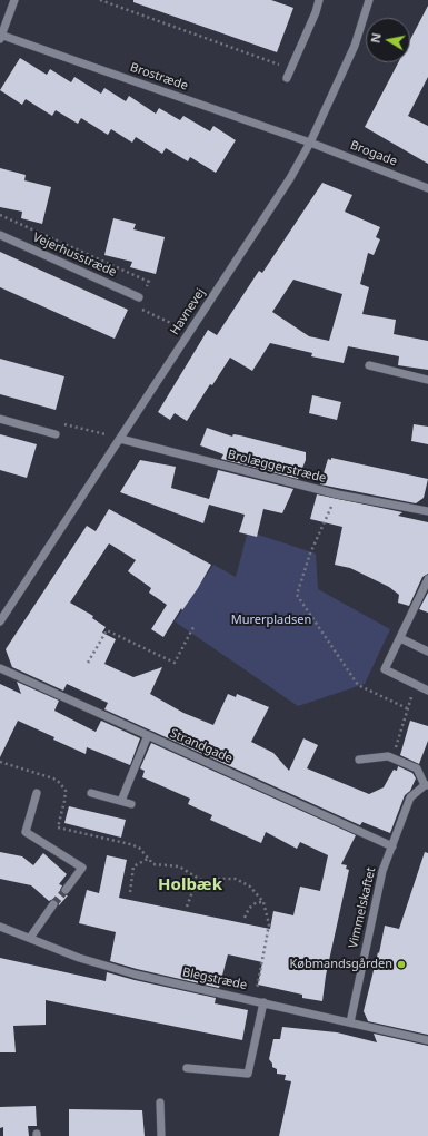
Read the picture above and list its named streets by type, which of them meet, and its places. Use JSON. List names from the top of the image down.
{
  "streets": {
    "street": [
      "Brostræde",
      "Brogade",
      "Vejerhusstræde",
      "Havnevej",
      "Brolæggerstræde",
      "Strandgade",
      "Vimmelskaftet",
      "Blegstræde"
    ]
  },
  "crossings": [
    ["Brostræde", "Brogade"],
    ["Brostræde", "Havnevej"],
    ["Brogade", "Havnevej"],
    ["Havnevej", "Brolæggerstræde"],
    ["Strandgade", "Vimmelskaftet"],
    ["Vimmelskaftet", "Blegstræde"]
  ],
  "districts": ["Holbæk"],
  "parks": ["Murerpladsen"],
  "places": ["Købmandsgården"],
  "north": "left"
}
